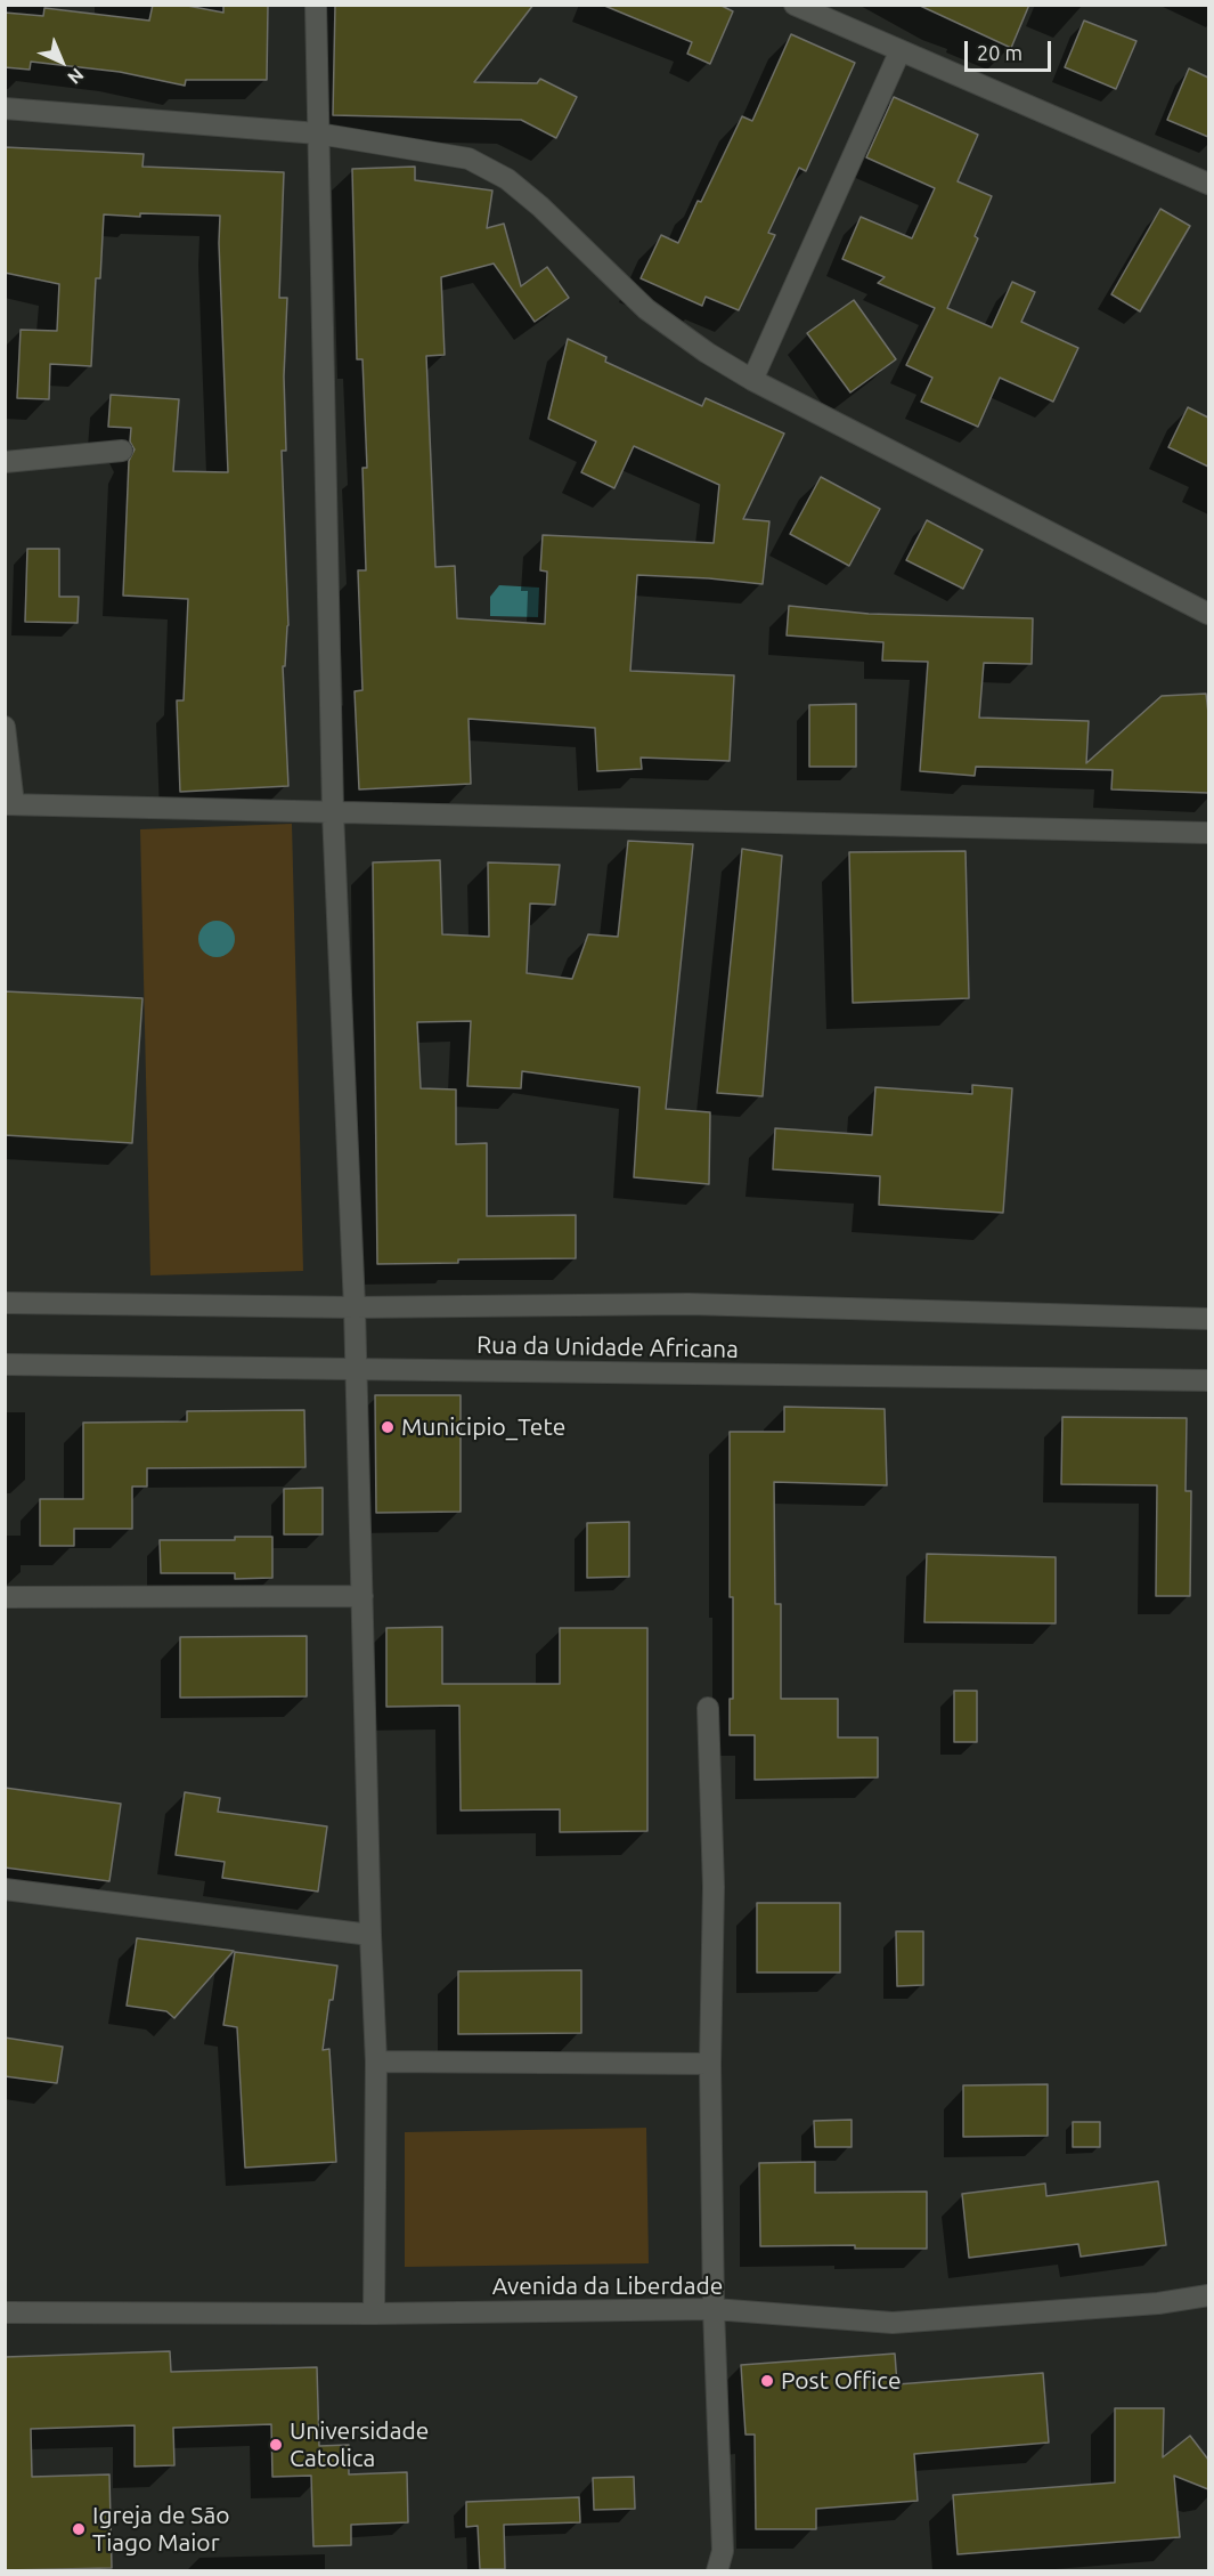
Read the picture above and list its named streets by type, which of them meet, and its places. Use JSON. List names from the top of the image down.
{
  "streets": {
    "street": ["Rua da Unidade Africana", "Avenida da Liberdade"]
  },
  "places": [
    "Municipio_Tete",
    "Post Office",
    "Universidade Catolica",
    "Igreja de São Tiago Maior"
  ],
  "scale_bar": "20 m",
  "north": "bottom right"
}
